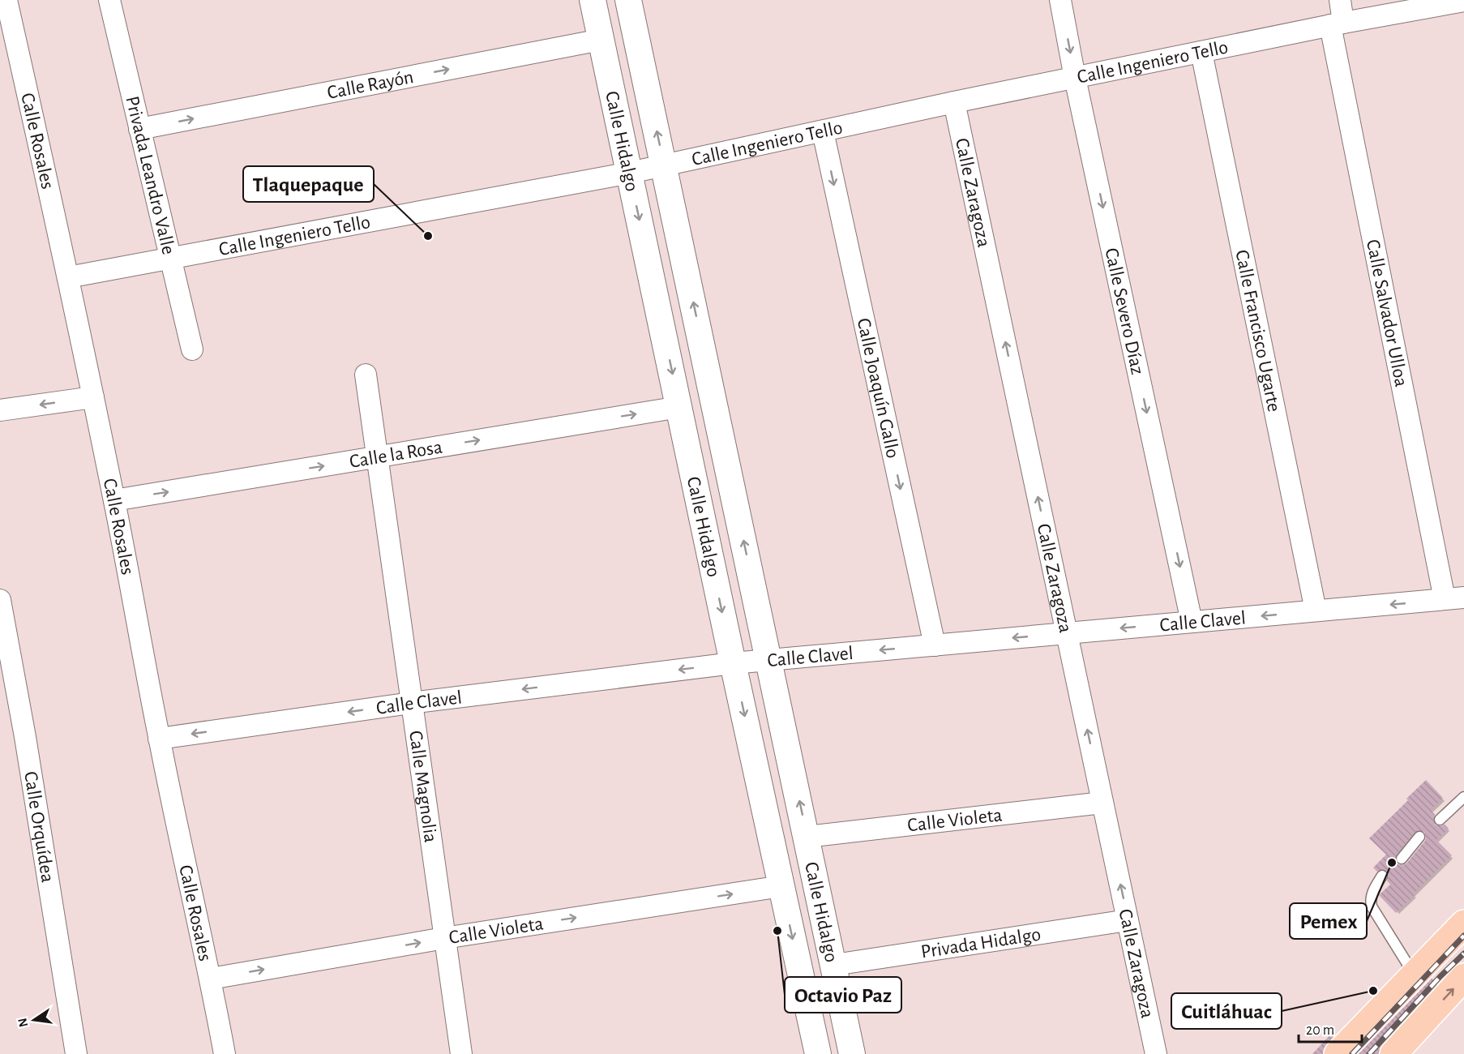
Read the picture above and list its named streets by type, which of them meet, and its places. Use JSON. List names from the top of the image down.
{
  "streets": {
    "street": [
      "Calle Ingeniero Tello",
      "Calle Rayón",
      "Calle Rosales",
      "Calle Hidalgo",
      "Privada Leandro Valle",
      "Calle Zaragoza",
      "Calle Severo Díaz",
      "Calle Salvador Ulloa",
      "Calle Francisco Ugarte",
      "Calle Joaquín Gallo",
      "Calle la Rosa",
      "Calle Clavel",
      "Calle Magnolia",
      "Calle Violeta",
      "Calle Orquídea",
      "Privada Hidalgo"
    ]
  },
  "crossings": [
    ["Calle Ingeniero Tello", "Calle Rosales"],
    ["Calle Ingeniero Tello", "Calle Hidalgo"],
    ["Calle Ingeniero Tello", "Privada Leandro Valle"],
    ["Calle Ingeniero Tello", "Calle Zaragoza"],
    ["Calle Ingeniero Tello", "Calle Severo Díaz"],
    ["Calle Ingeniero Tello", "Calle Salvador Ulloa"],
    ["Calle Ingeniero Tello", "Calle Francisco Ugarte"],
    ["Calle Ingeniero Tello", "Calle Joaquín Gallo"],
    ["Calle Rayón", "Calle Hidalgo"],
    ["Calle Rayón", "Privada Leandro Valle"],
    ["Calle Rosales", "Calle la Rosa"],
    ["Calle Rosales", "Calle Clavel"],
    ["Calle Rosales", "Calle Violeta"],
    ["Calle Hidalgo", "Calle la Rosa"],
    ["Calle Hidalgo", "Calle Clavel"],
    ["Calle Hidalgo", "Calle Violeta"],
    ["Calle Hidalgo", "Privada Hidalgo"],
    ["Calle Zaragoza", "Calle Clavel"],
    ["Calle Zaragoza", "Calle Violeta"],
    ["Calle Zaragoza", "Privada Hidalgo"],
    ["Calle Severo Díaz", "Calle Clavel"],
    ["Calle Salvador Ulloa", "Calle Clavel"],
    ["Calle Francisco Ugarte", "Calle Clavel"],
    ["Calle Joaquín Gallo", "Calle Clavel"],
    ["Calle la Rosa", "Calle Magnolia"],
    ["Calle Clavel", "Calle Magnolia"],
    ["Calle Magnolia", "Calle Violeta"]
  ],
  "one_way": [
    "Calle Rayón",
    "Calle Zaragoza",
    "Calle Severo Díaz",
    "Calle Joaquín Gallo",
    "Calle la Rosa",
    "Calle Clavel",
    "Calle Violeta"
  ],
  "places": [
    "Tlaquepaque",
    "Pemex",
    "Octavio Paz",
    "Cuitláhuac"
  ],
  "scale_bar": "20 m",
  "north": "left"
}
